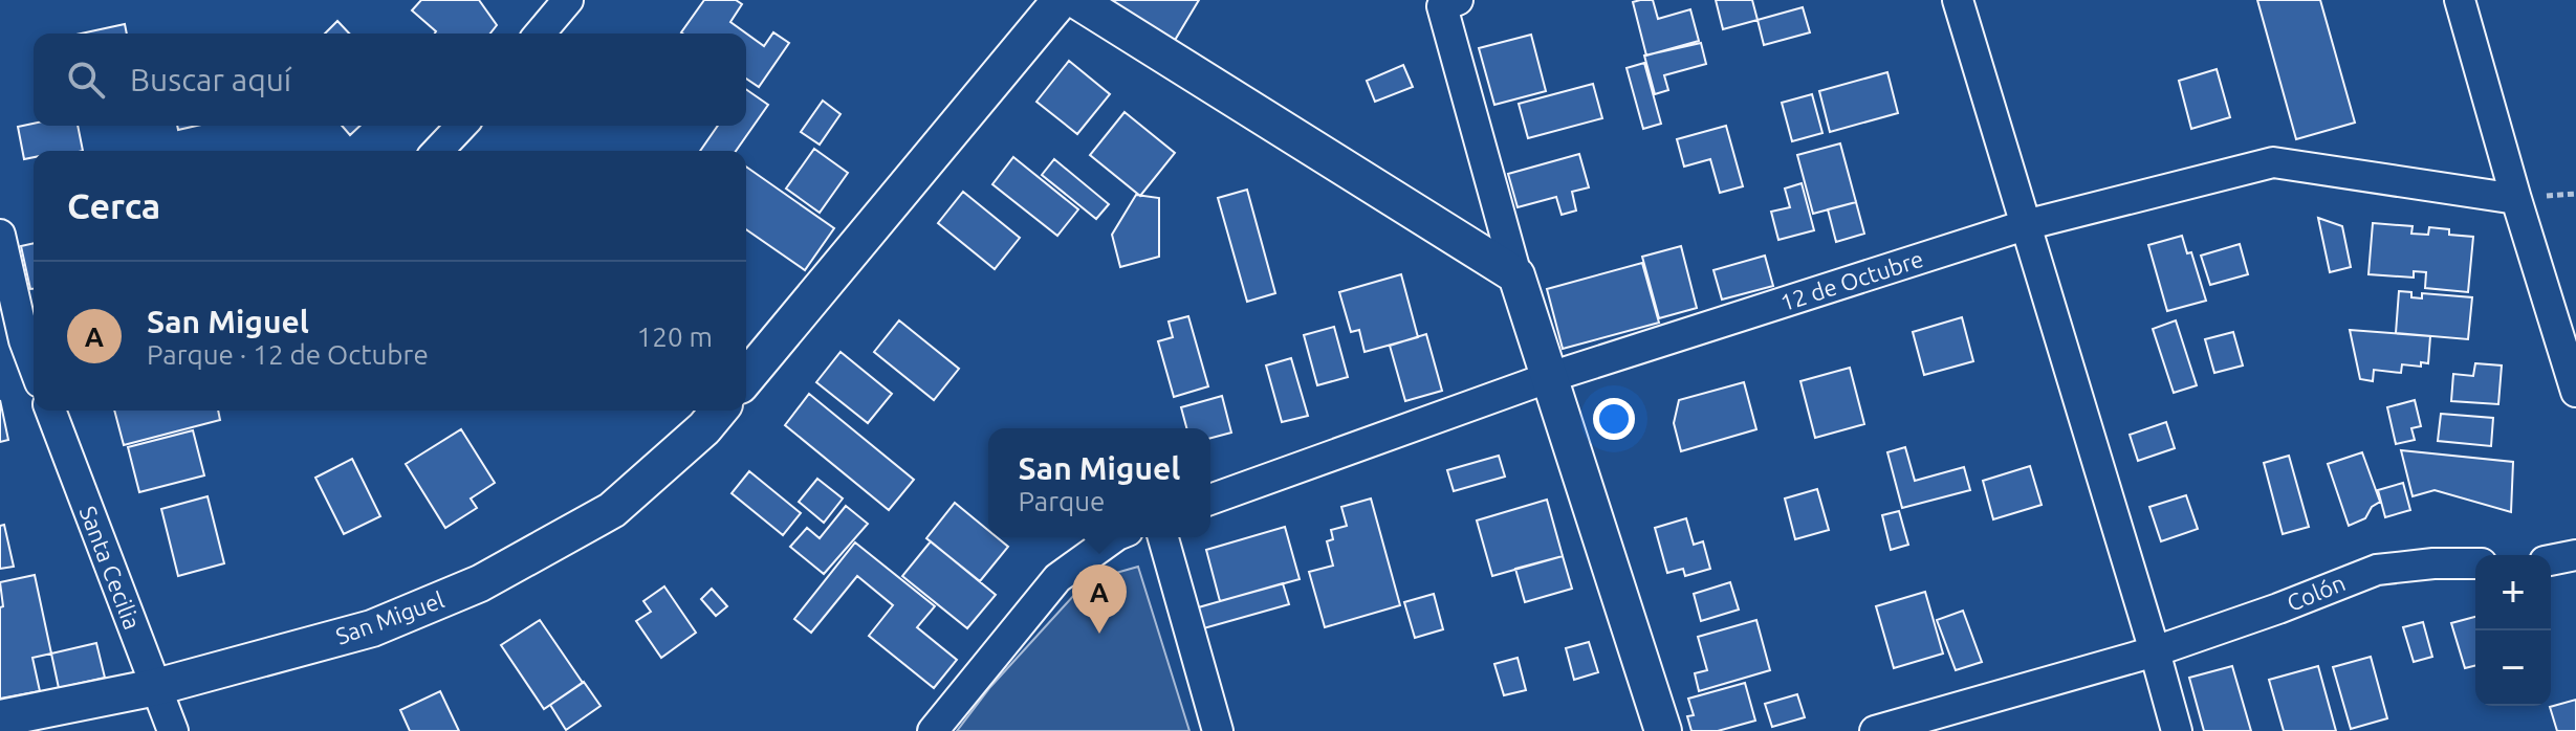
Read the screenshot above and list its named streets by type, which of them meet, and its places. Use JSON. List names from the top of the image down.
{
  "streets": {
    "street": [
      "12 de Octubre",
      "Santa Cecilia",
      "Colón",
      "San Miguel"
    ]
  },
  "crossings": [
    ["Santa Cecilia", "San Miguel"]
  ],
  "page": {
    "search": "Buscar aquí",
    "heading": "Cerca",
    "list": [
      {
        "mark": "A",
        "name": "San Miguel",
        "note": "Parque · 12 de Octubre",
        "value": "120 m"
      }
    ],
    "popup": ["San Miguel", "Parque"],
    "map_buttons": ["+", "−"],
    "pins": "A"
  }
}
